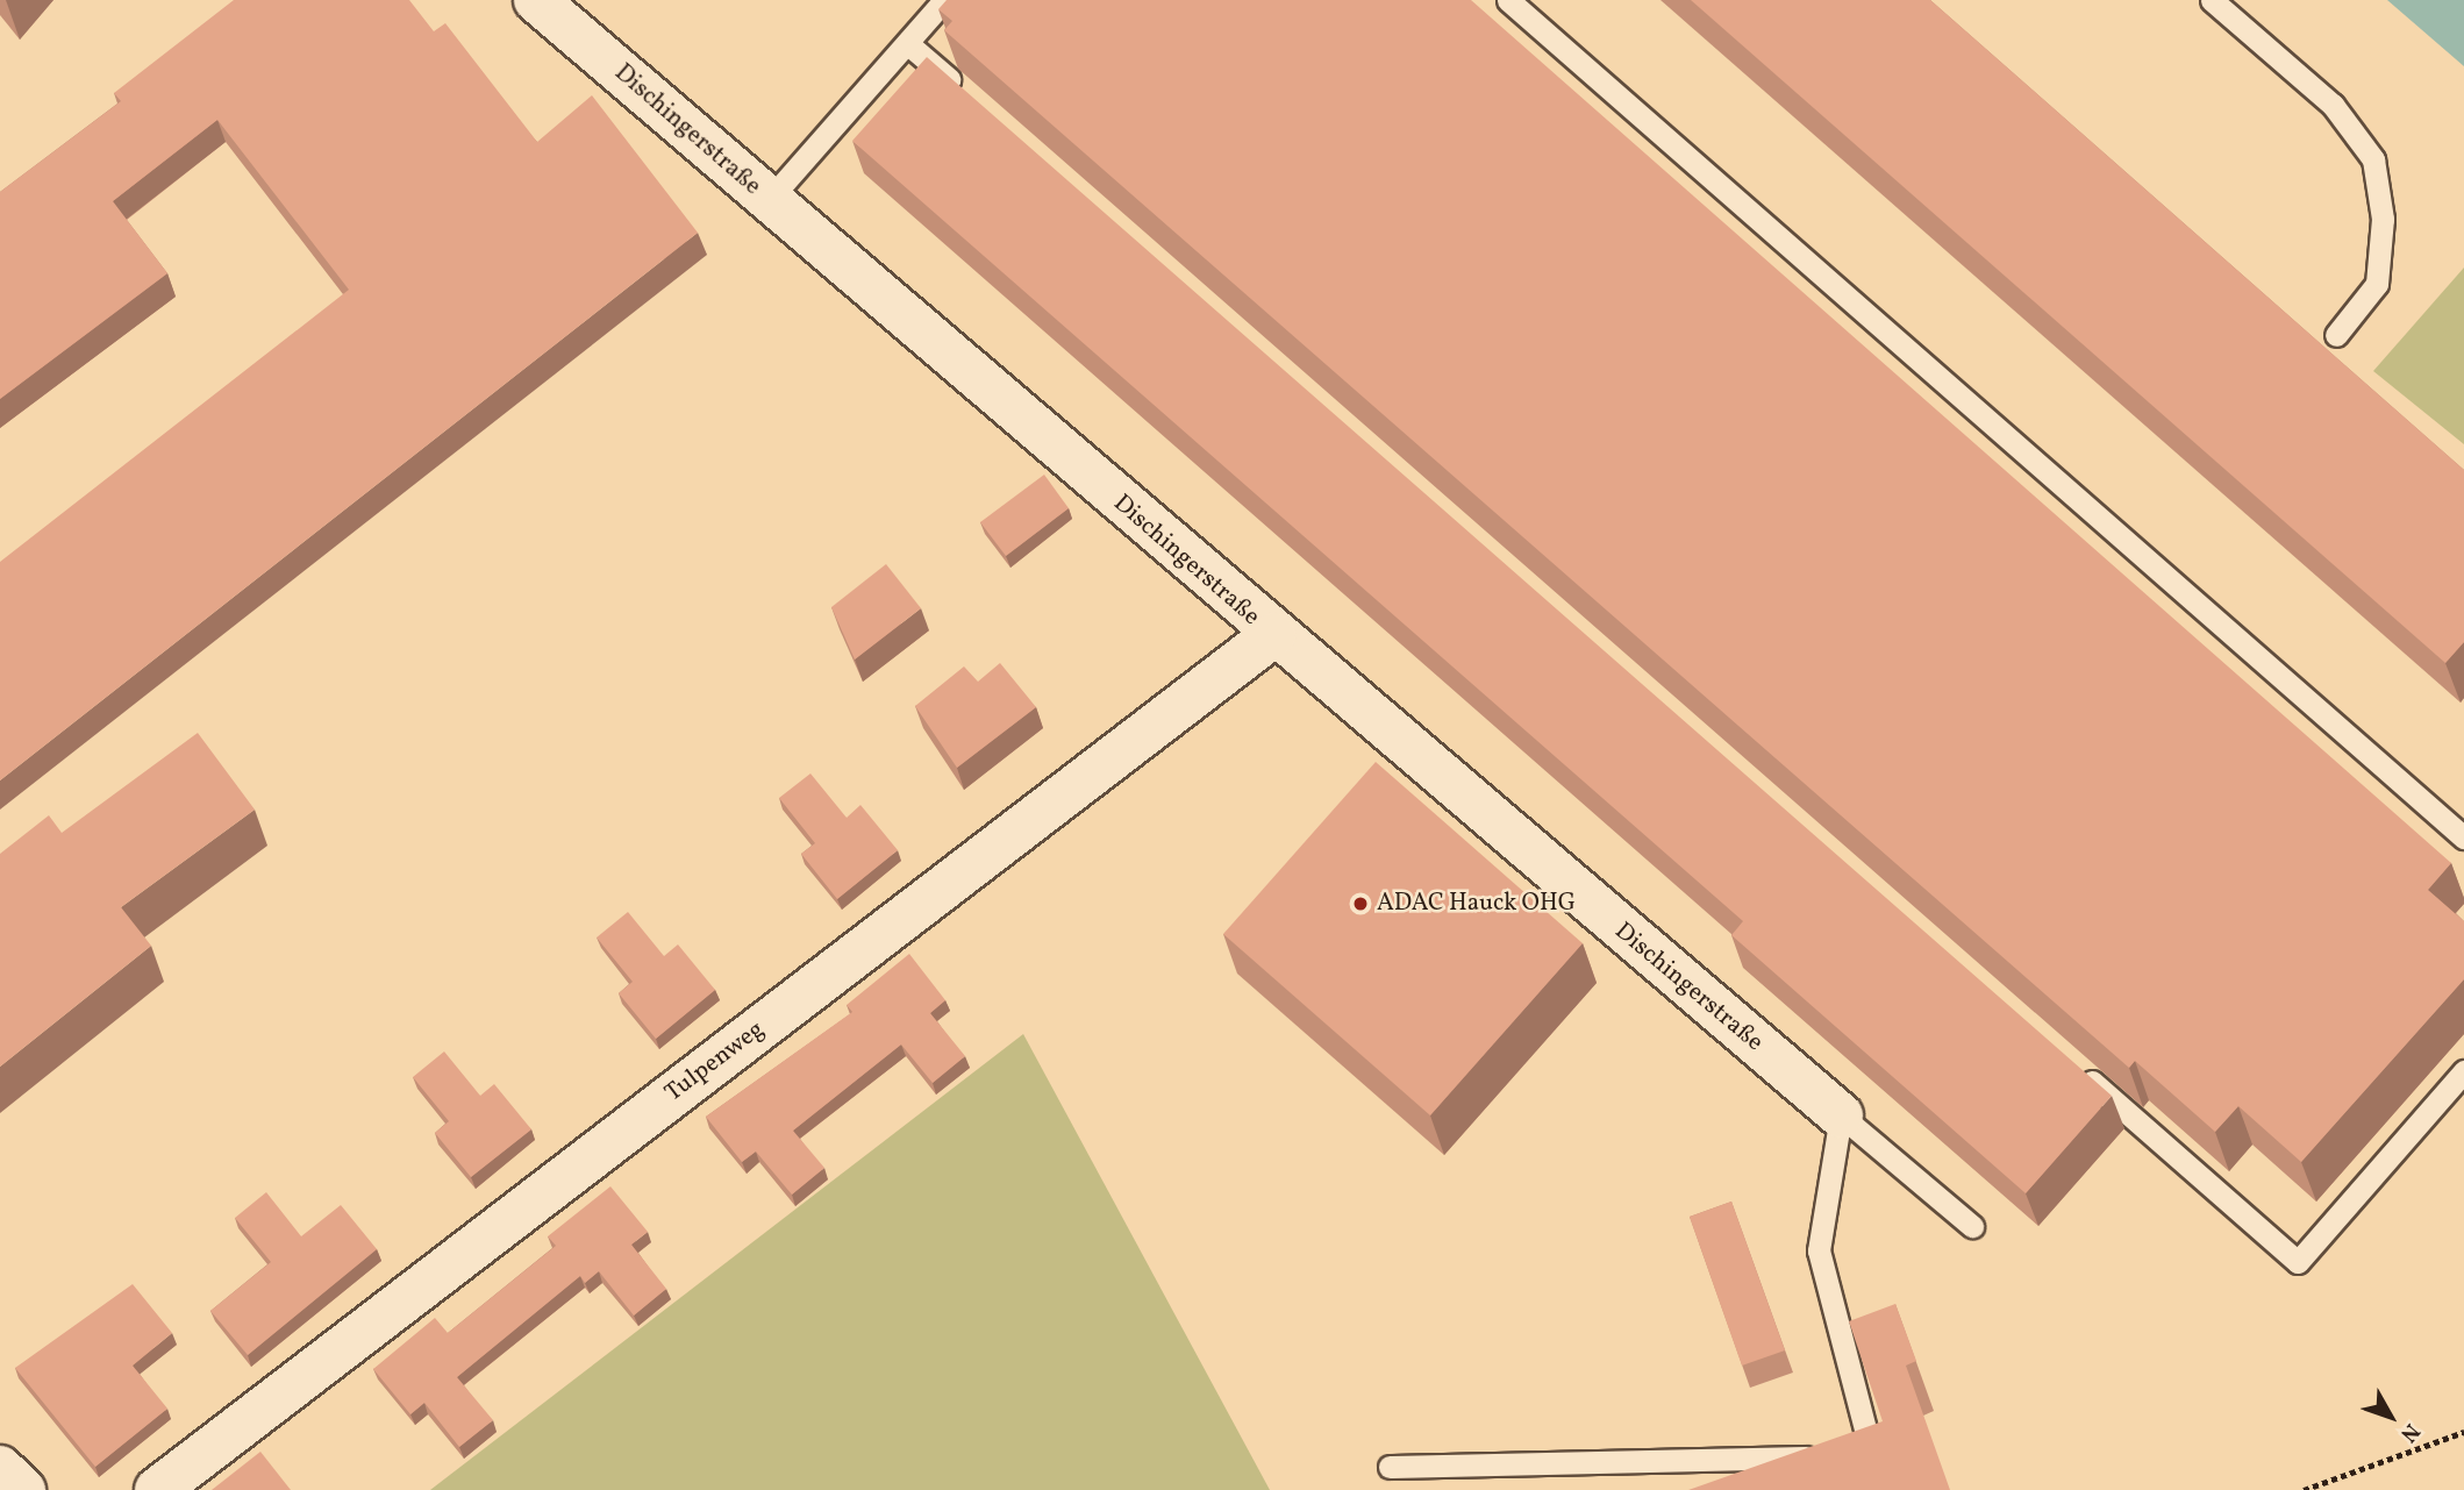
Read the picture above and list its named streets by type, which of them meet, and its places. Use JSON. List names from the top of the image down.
{
  "streets": {
    "street": ["Dischingerstraße", "Tulpenweg"]
  },
  "crossings": [
    ["Dischingerstraße", "Tulpenweg"]
  ],
  "places": ["ADAC Hauck OHG"],
  "north": "bottom right"
}
